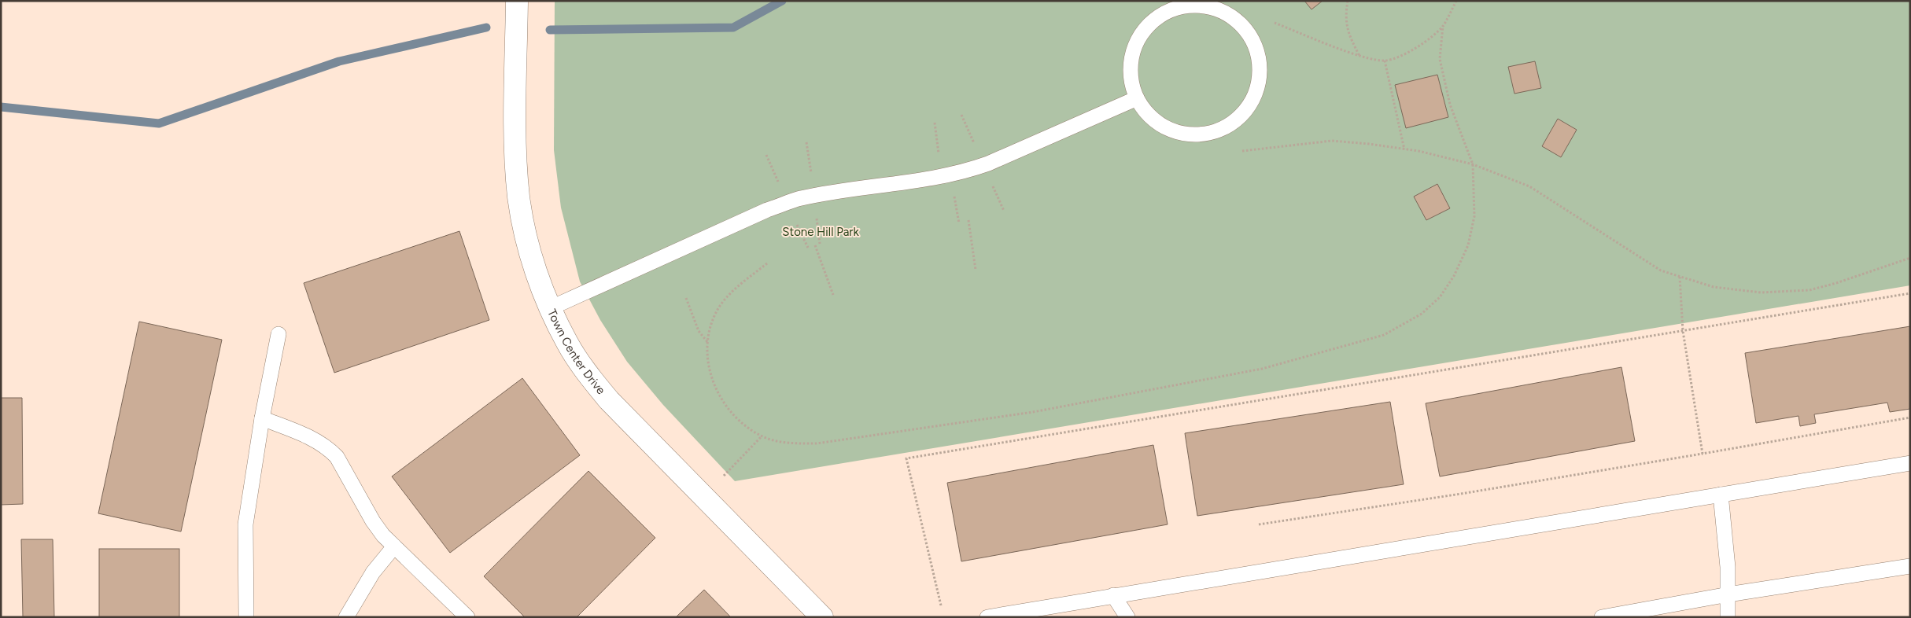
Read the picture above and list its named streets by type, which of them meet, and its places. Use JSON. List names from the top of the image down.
{
  "streets": {
    "street": ["Town Center Drive"]
  },
  "parks": ["Stone Hill Park"]
}
